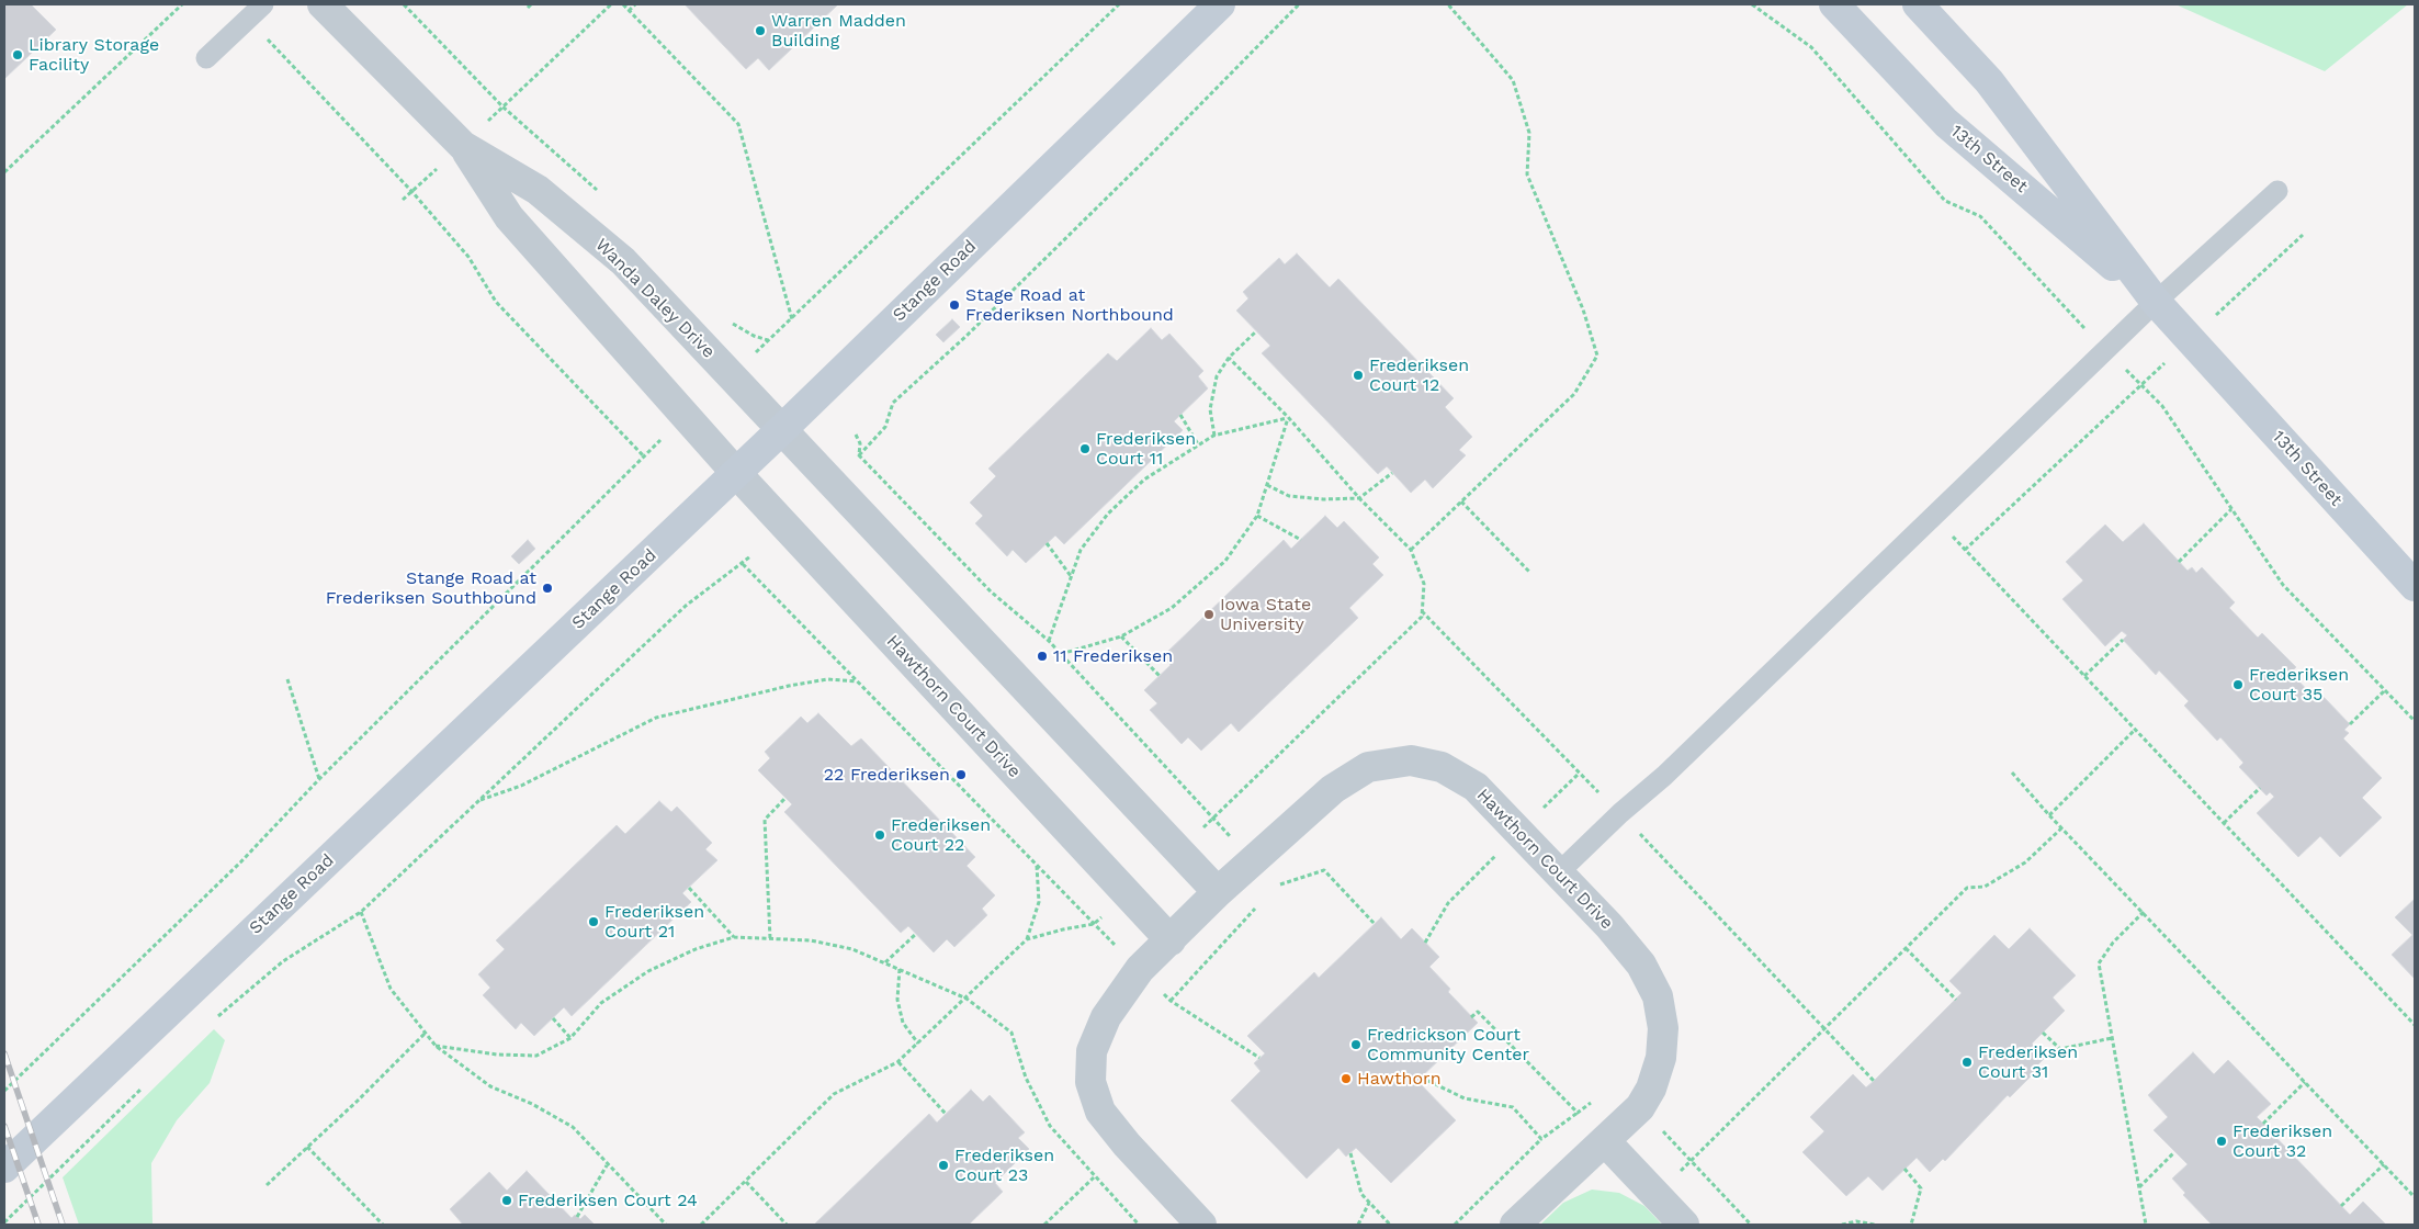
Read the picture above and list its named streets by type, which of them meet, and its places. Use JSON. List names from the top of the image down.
{
  "streets": {
    "main road": ["13th Street", "Stange Road"],
    "street": ["Wanda Daley Drive", "Hawthorn Court Drive"]
  },
  "crossings": [
    ["Stange Road", "Wanda Daley Drive"],
    ["Stange Road", "Hawthorn Court Drive"],
    ["Wanda Daley Drive", "Hawthorn Court Drive"]
  ],
  "places": [
    "Warren Madden Building",
    "Library Storage Facility",
    "Stage Road at Frederiksen Northbound",
    "Frederiksen Court 12",
    "Frederiksen Court 11",
    "Stange Road at Frederiksen Southbound",
    "Iowa State University",
    "11 Frederiksen",
    "Frederiksen Court 35",
    "22 Frederiksen",
    "Frederiksen Court 22",
    "Frederiksen Court 21",
    "Fredrickson Court Community Center",
    "Frederiksen Court 31",
    "Hawthorn",
    "Frederiksen Court 32",
    "Frederiksen Court 23",
    "Frederiksen Court 24"
  ]
}
